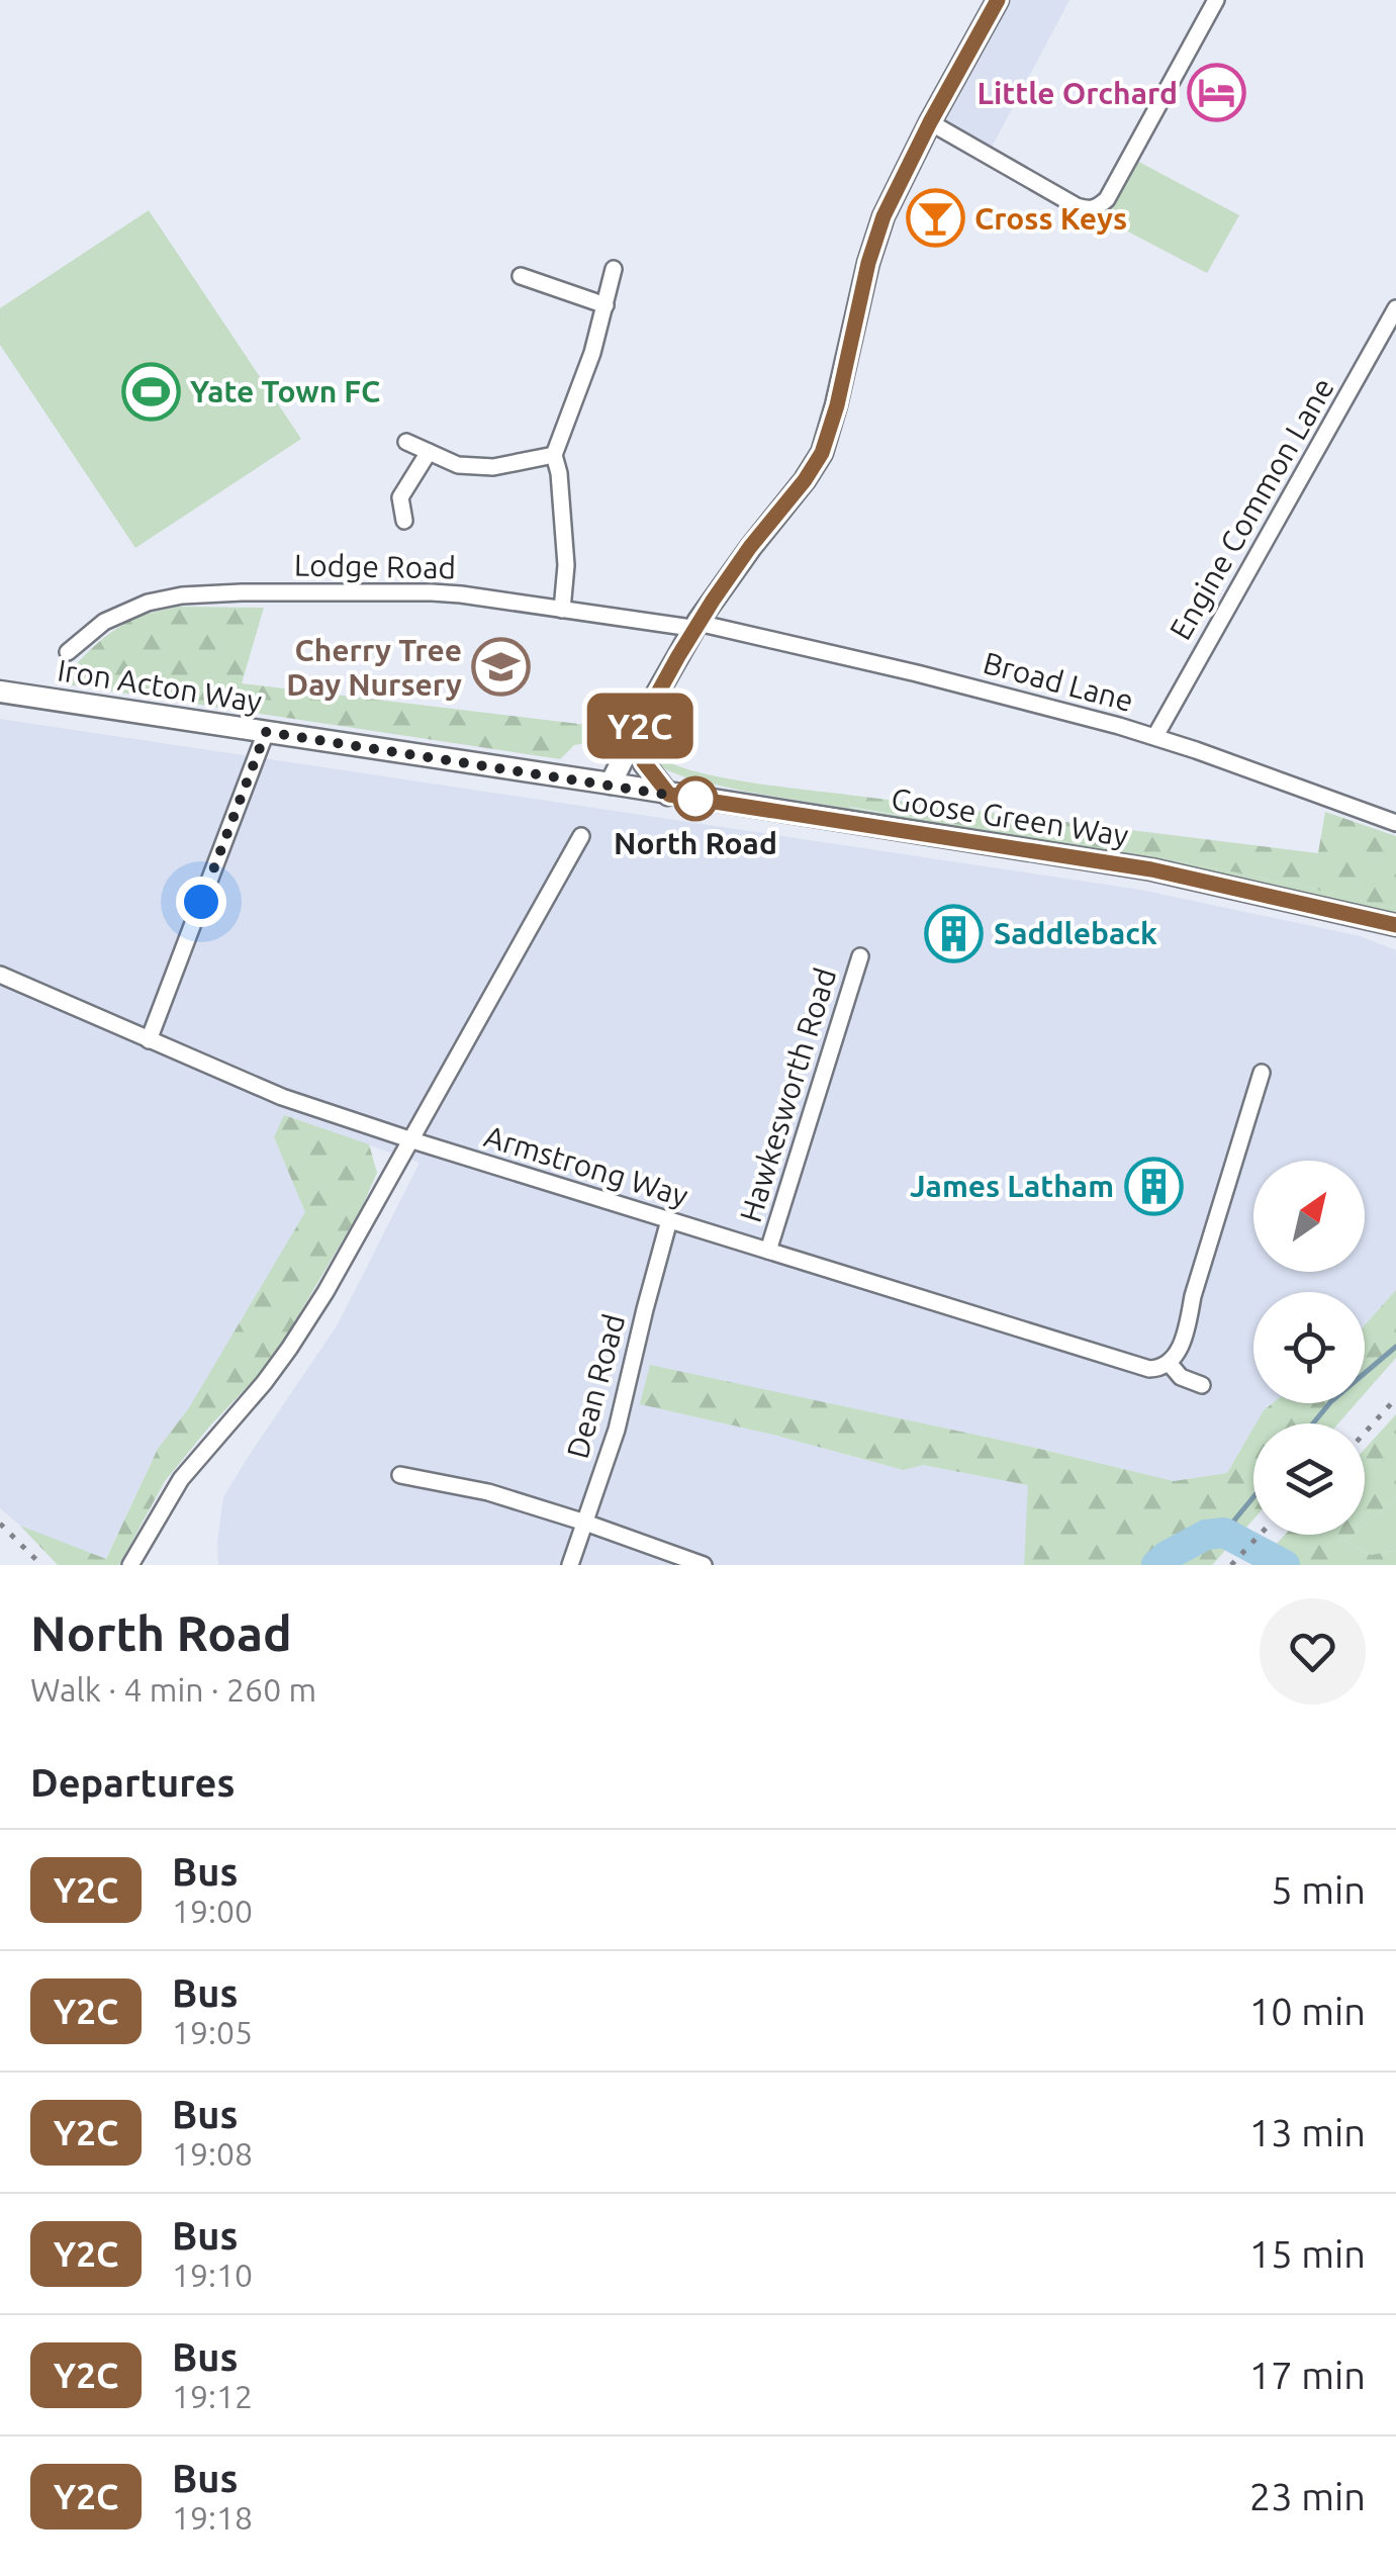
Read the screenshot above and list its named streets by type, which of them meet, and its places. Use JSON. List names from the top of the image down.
{
  "streets": {
    "main road": ["Iron Acton Way", "Goose Green Way"],
    "street": [
      "Engine Common Lane",
      "Lodge Road",
      "Broad Lane",
      "Hawkesworth Road",
      "Armstrong Way",
      "Dean Road"
    ]
  },
  "crossings": [
    ["Engine Common Lane", "Broad Lane"],
    ["Lodge Road", "Broad Lane"],
    ["Iron Acton Way", "Goose Green Way"],
    ["Hawkesworth Road", "Armstrong Way"],
    ["Armstrong Way", "Dean Road"]
  ],
  "places": {
    "hotel": ["Little Orchard"],
    "bar": ["Cross Keys"],
    "sports": ["Yate Town FC"],
    "school or university": ["Cherry Tree Day Nursery"],
    "other": ["North Road"],
    "building": ["Saddleback", "James Latham"]
  },
  "lines": ["bus line Y2C"],
  "north": "top right",
  "page": {
    "on_map": "Y2C",
    "heading": [
      ["North Road", "Walk · 4 min · 260 m"],
      "Departures"
    ],
    "list": [
      {
        "mark": "Y2C",
        "name": "Bus",
        "note": "19:00",
        "value": "5 min"
      },
      {
        "mark": "Y2C",
        "name": "Bus",
        "note": "19:05",
        "value": "10 min"
      },
      {
        "mark": "Y2C",
        "name": "Bus",
        "note": "19:08",
        "value": "13 min"
      },
      {
        "mark": "Y2C",
        "name": "Bus",
        "note": "19:10",
        "value": "15 min"
      },
      {
        "mark": "Y2C",
        "name": "Bus",
        "note": "19:12",
        "value": "17 min"
      },
      {
        "mark": "Y2C",
        "name": "Bus",
        "note": "19:18",
        "value": "23 min"
      }
    ]
  }
}
